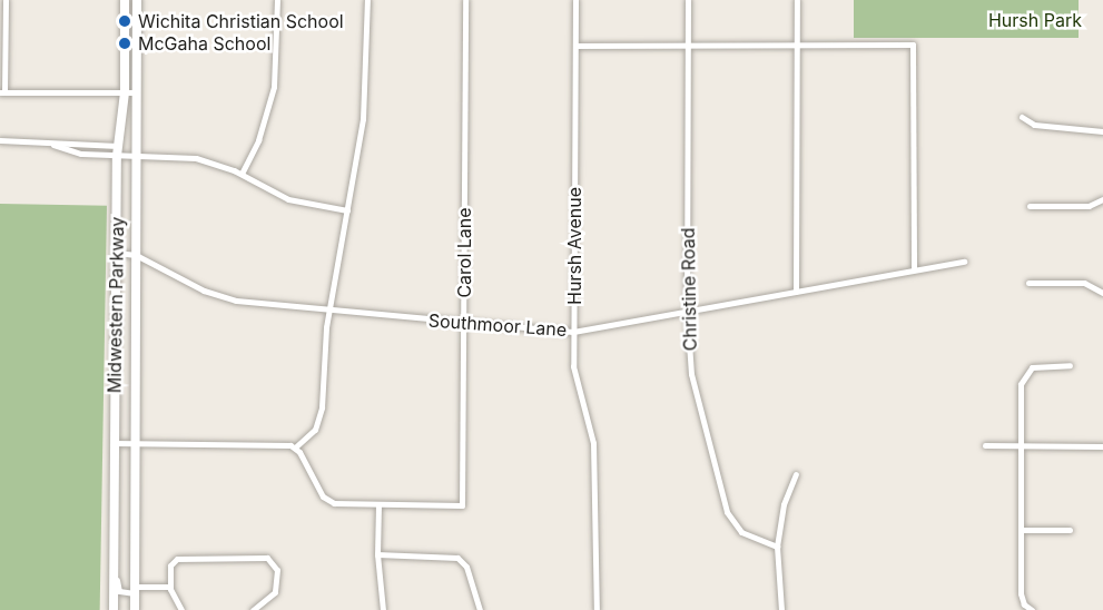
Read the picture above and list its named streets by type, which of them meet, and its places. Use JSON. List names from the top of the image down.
{
  "streets": {
    "main road": ["Midwestern Parkway"],
    "street": [
      "Hursh Avenue",
      "Carol Lane",
      "Christine Road",
      "Southmoor Lane"
    ]
  },
  "crossings": [
    ["Hursh Avenue", "Southmoor Lane"],
    ["Carol Lane", "Southmoor Lane"],
    ["Christine Road", "Southmoor Lane"],
    ["Midwestern Parkway", "Southmoor Lane"]
  ],
  "parks": ["Hursh Park"],
  "places": ["Wichita Christian School", "McGaha School"]
}
